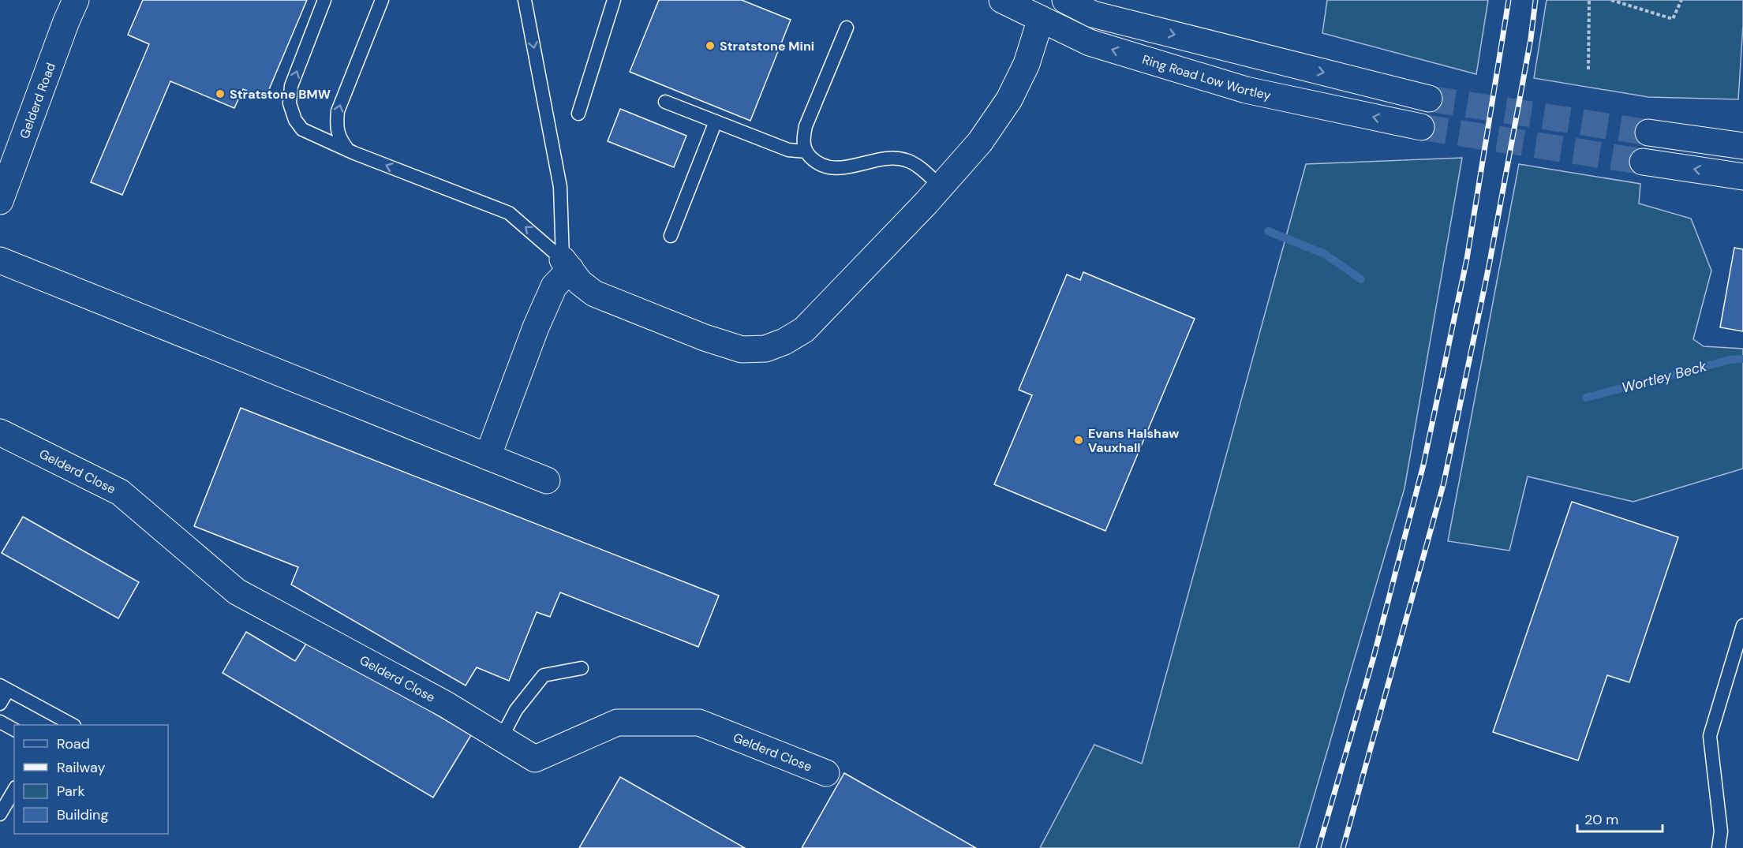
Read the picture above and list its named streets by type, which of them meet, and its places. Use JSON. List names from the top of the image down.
{
  "streets": {
    "main road": ["Ring Road Low Wortley", "Gelderd Road", "Gelderd Close"]
  },
  "water": ["Wortley Beck"],
  "places": ["Stratstone Mini", "Stratstone BMW", "Evans Halshaw Vauxhall"],
  "legend": [
    "Road",
    "Railway",
    "Park",
    "Building"
  ],
  "scale_bar": "20 m"
}
